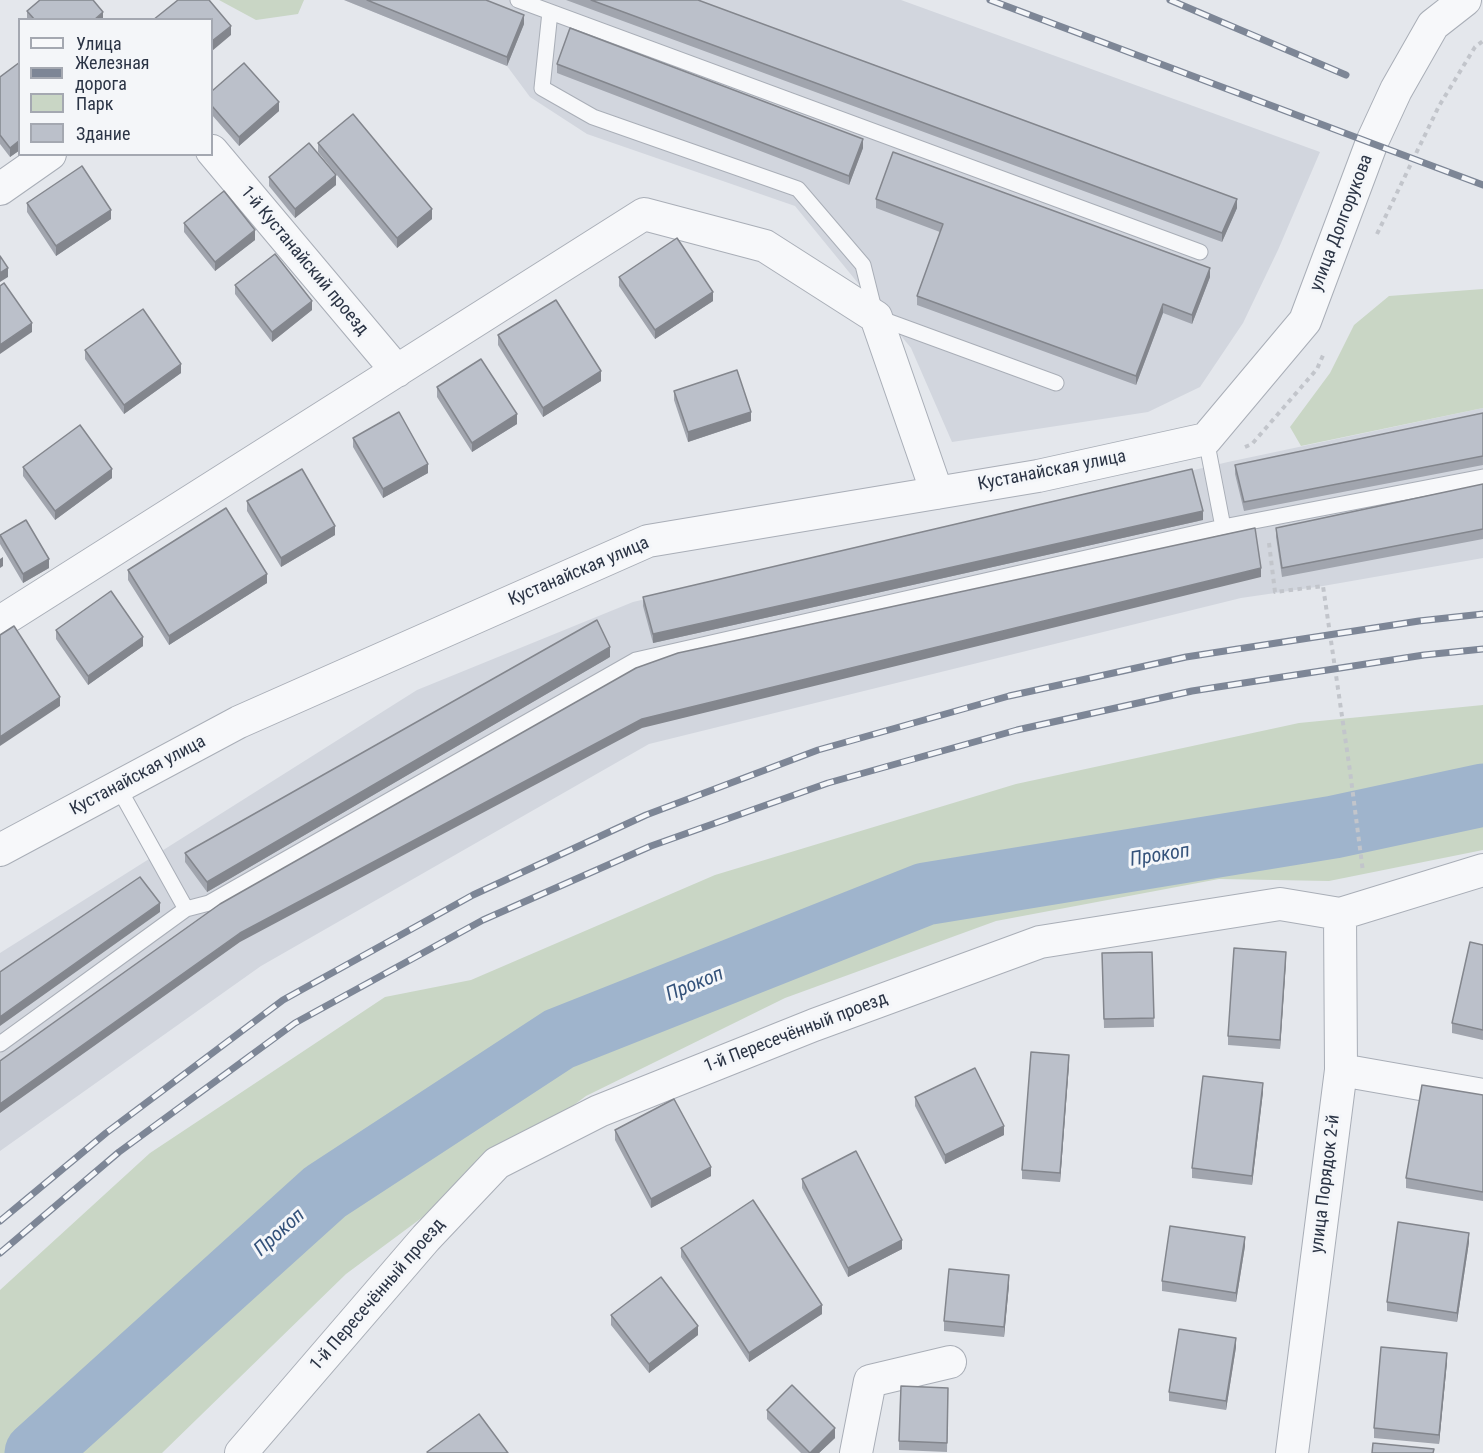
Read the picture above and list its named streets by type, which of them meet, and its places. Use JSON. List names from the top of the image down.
{
  "streets": {
    "street": [
      "улица Долгорукова",
      "1-й Кустанайский проезд",
      "Кустанайская улица",
      "1-й Пересечённый проезд",
      "улица Порядок 2-й"
    ]
  },
  "crossings": [
    ["улица Долгорукова", "Кустанайская улица"],
    ["1-й Пересечённый проезд", "улица Порядок 2-й"]
  ],
  "water": ["Прокоп"],
  "legend": [
    "Улица",
    "Железная дорога",
    "Парк",
    "Здание"
  ]
}
